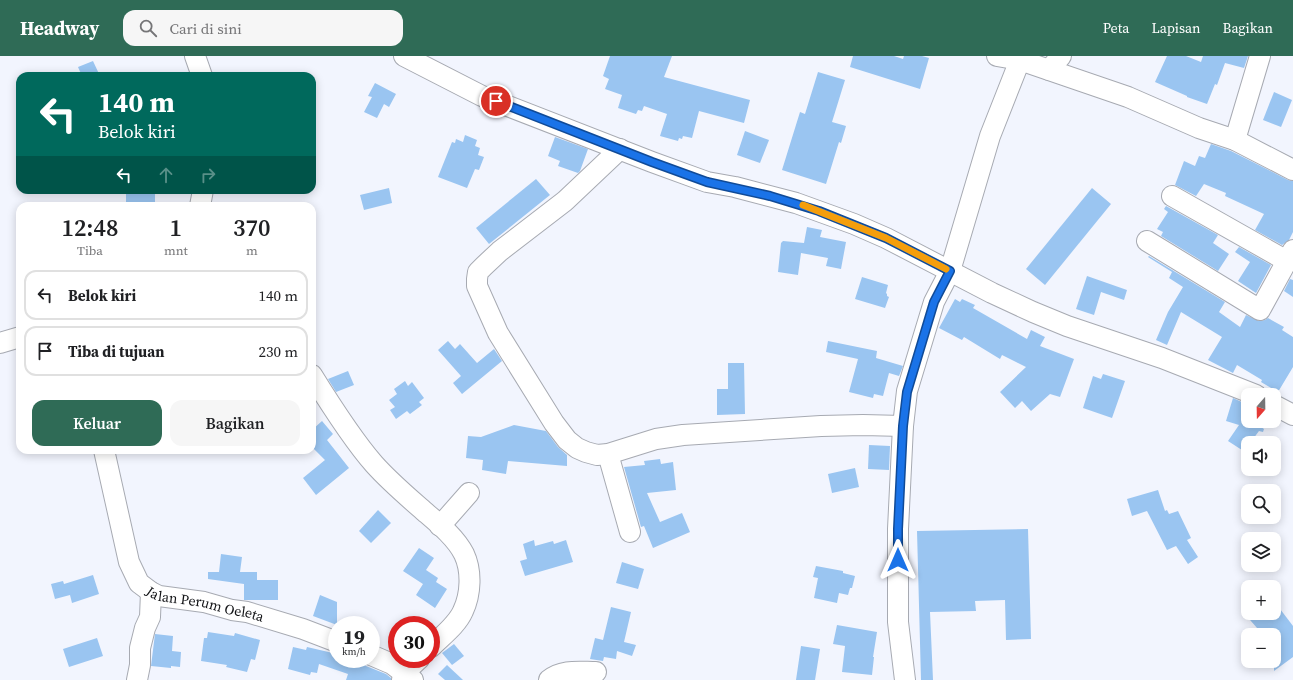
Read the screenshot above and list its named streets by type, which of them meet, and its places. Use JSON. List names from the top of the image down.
{
  "streets": {
    "street": ["Jalan Perum Oeleta"]
  },
  "north": "bottom",
  "page": {
    "header": "Headway",
    "search": "Cari di sini",
    "nav": ["Peta", "Lapisan", "Bagikan"],
    "turn": ["140 m", "Belok kiri"],
    "eta": [
      "12:48",
      "Tiba",
      "1",
      "mnt",
      "370",
      "m"
    ],
    "list": [
      {
        "name": "Belok kiri",
        "value": "140 m"
      },
      {
        "name": "Tiba di tujuan",
        "value": "230 m"
      }
    ],
    "map_buttons": ["+", "−"],
    "buttons": ["Keluar", "Bagikan"],
    "speed": "19 km/h",
    "limit": "30"
  }
}
